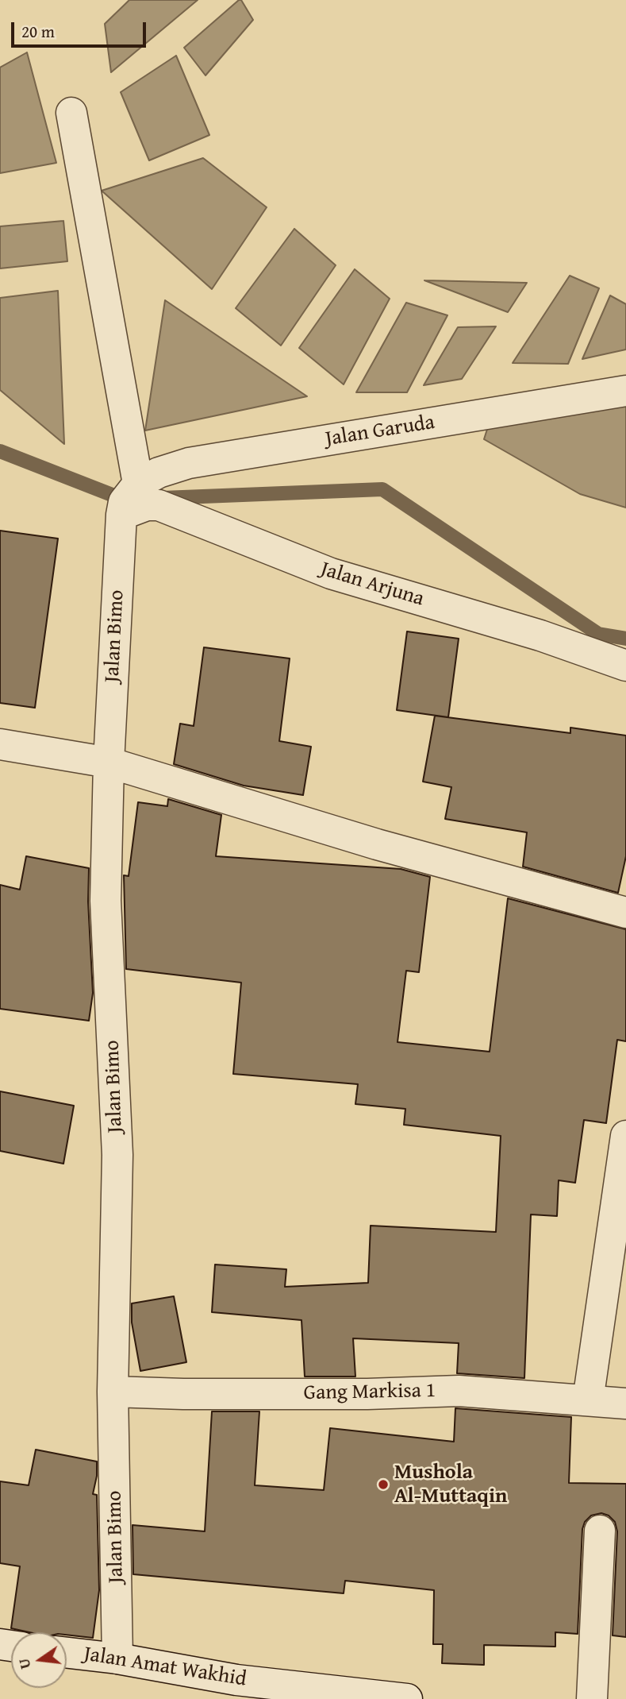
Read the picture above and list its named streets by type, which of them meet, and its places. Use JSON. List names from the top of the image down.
{
  "streets": {
    "street": [
      "Jalan Garuda",
      "Jalan Arjuna",
      "Jalan Bimo",
      "Gang Markisa 1",
      "Jalan Amat Wakhid"
    ]
  },
  "crossings": [
    ["Jalan Garuda", "Jalan Arjuna"],
    ["Jalan Garuda", "Jalan Bimo"],
    ["Jalan Arjuna", "Jalan Bimo"],
    ["Jalan Bimo", "Gang Markisa 1"],
    ["Jalan Bimo", "Jalan Amat Wakhid"]
  ],
  "places": ["Mushola Al-Muttaqin"],
  "scale_bar": "20 m",
  "north": "left"
}
